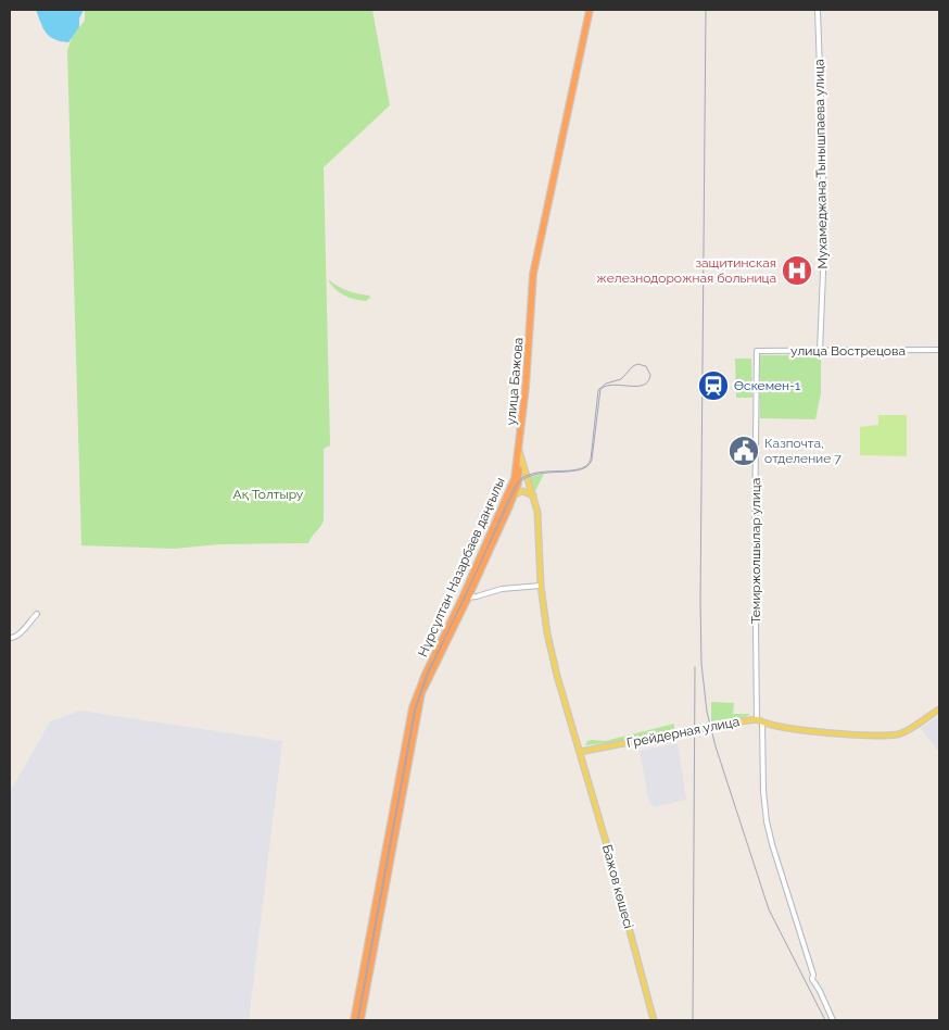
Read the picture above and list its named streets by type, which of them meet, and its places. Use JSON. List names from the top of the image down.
{
  "streets": {
    "highway": ["улица Бажова", "Нұрсұлтан Назарбаев даңғылы"],
    "main road": ["Грейдерная улица", "Бажов көшесі"],
    "street": ["Мухамеджана Тынышпаева улица", "улица Вострецова", "Темиржолшылар улица"]
  },
  "crossings": [
    ["Мухамеджана Тынышпаева улица", "улица Вострецова"],
    ["улица Вострецова", "Темиржолшылар улица"],
    ["улица Бажова", "Нұрсұлтан Назарбаев даңғылы"],
    ["улица Бажова", "Грейдерная улица"],
    ["улица Бажова", "Бажов көшесі"],
    ["Темиржолшылар улица", "Грейдерная улица"],
    ["Грейдерная улица", "Бажов көшесі"]
  ],
  "parks": ["Ақ Толтыру"],
  "places": {
    "hospital": ["защитинская железнодорожная больница"],
    "station": ["Өскемен-1"],
    "public building": ["Казпочта, отделение 7"]
  }
}
